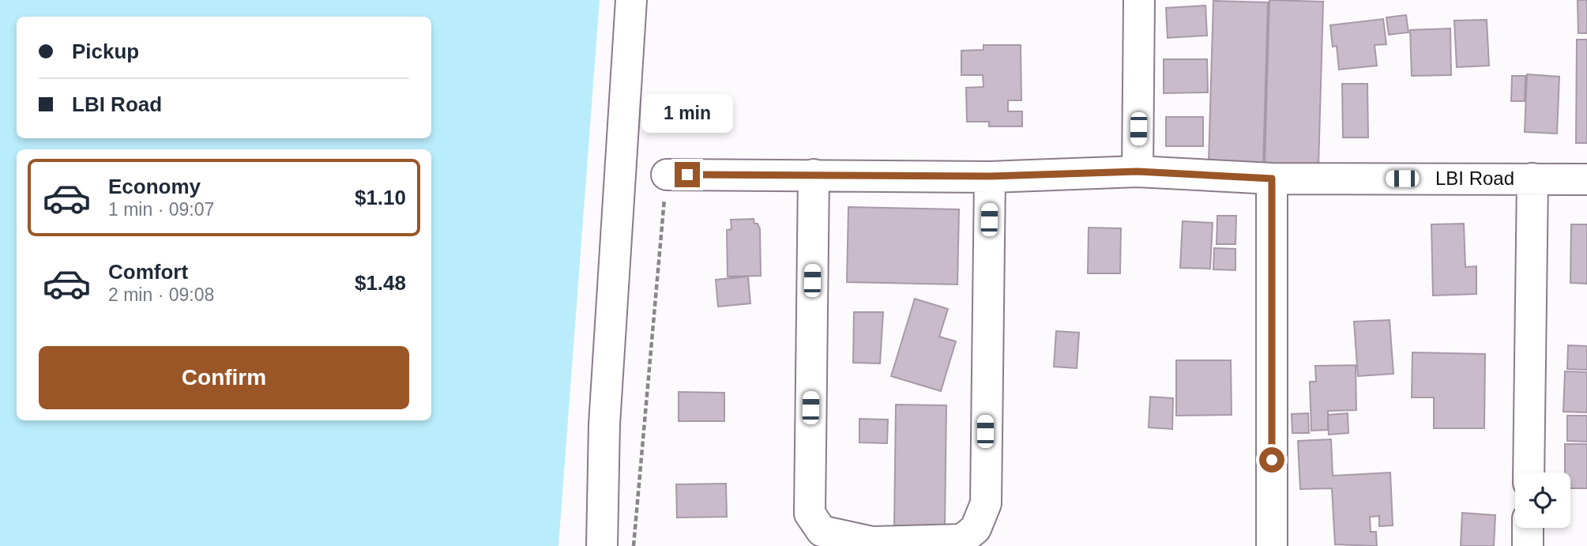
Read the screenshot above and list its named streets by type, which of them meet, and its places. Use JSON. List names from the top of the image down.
{
  "streets": {
    "street": ["LBI Road"]
  },
  "page": {
    "banner": ["Pickup", "LBI Road"],
    "bubble": "1 min",
    "list": [
      {
        "name": "Economy",
        "note": "1 min · 09:07",
        "value": "$1.10"
      },
      {
        "name": "Comfort",
        "note": "2 min · 09:08",
        "value": "$1.48"
      }
    ],
    "buttons": "Confirm"
  }
}
